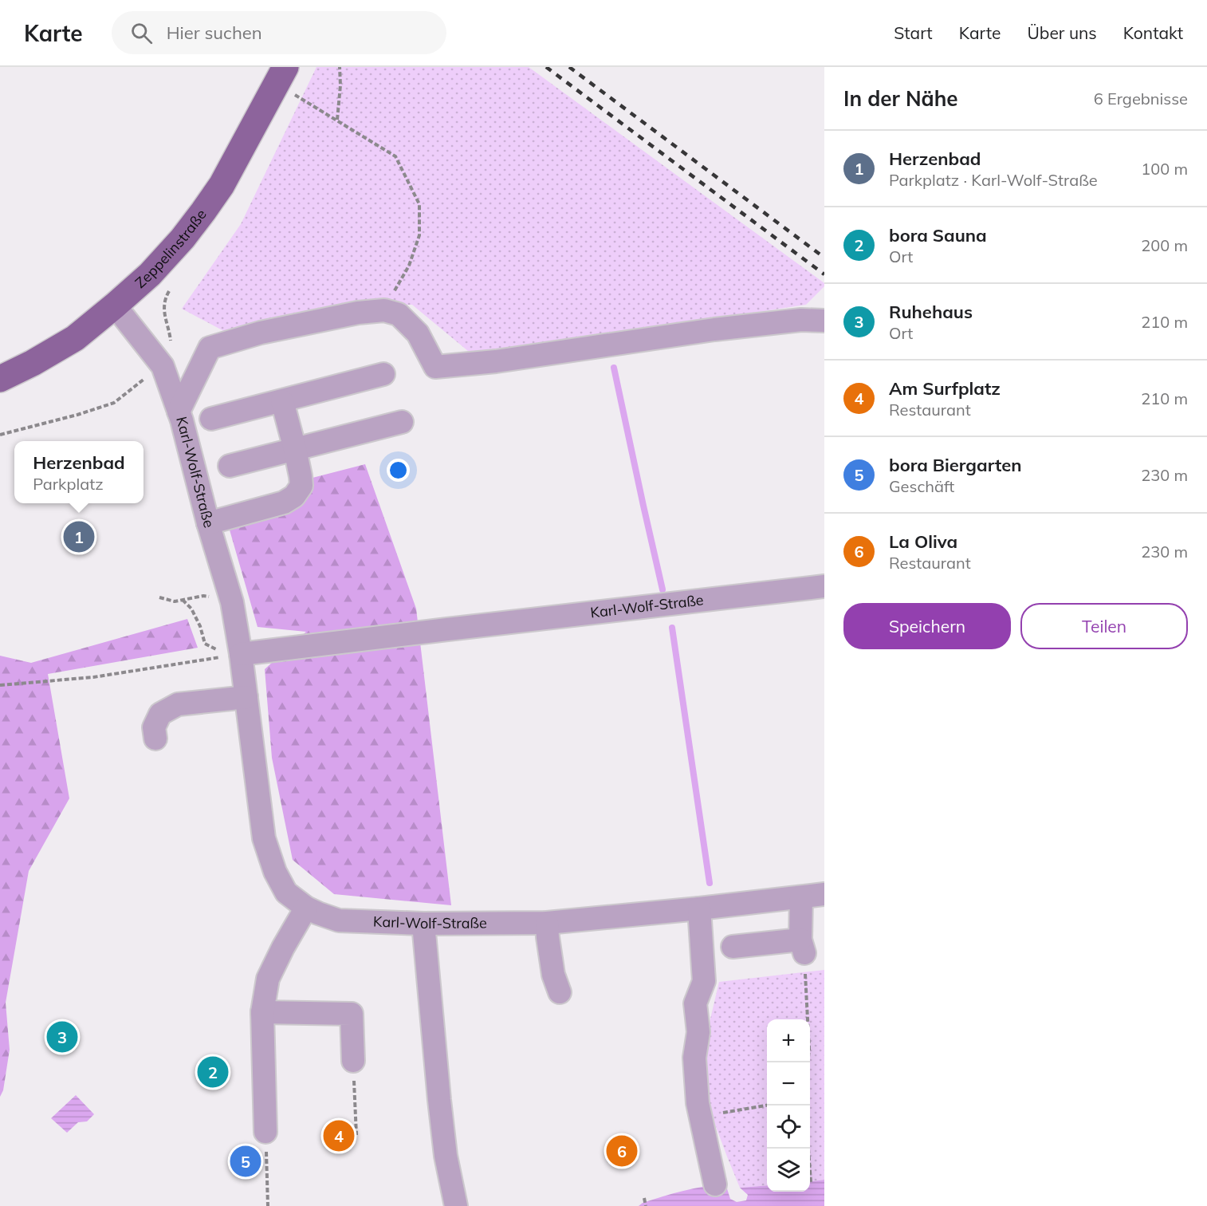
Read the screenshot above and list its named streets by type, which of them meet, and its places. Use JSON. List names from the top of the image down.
{
  "streets": {
    "main road": ["Zeppelinstraße"],
    "street": ["Karl-Wolf-Straße"]
  },
  "crossings": [
    ["Zeppelinstraße", "Karl-Wolf-Straße"]
  ],
  "page": {
    "header": "Karte",
    "search": "Hier suchen",
    "nav": [
      "Start",
      "Karte",
      "Über uns",
      "Kontakt"
    ],
    "heading": ["In der Nähe", "6 Ergebnisse"],
    "list": [
      {
        "mark": "1",
        "name": "Herzenbad",
        "note": "Parkplatz · Karl-Wolf-Straße",
        "value": "100 m"
      },
      {
        "mark": "2",
        "name": "bora Sauna",
        "note": "Ort",
        "value": "200 m"
      },
      {
        "mark": "3",
        "name": "Ruhehaus",
        "note": "Ort",
        "value": "210 m"
      },
      {
        "mark": "4",
        "name": "Am Surfplatz",
        "note": "Restaurant",
        "value": "210 m"
      },
      {
        "mark": "5",
        "name": "bora Biergarten",
        "note": "Geschäft",
        "value": "230 m"
      },
      {
        "mark": "6",
        "name": "La Oliva",
        "note": "Restaurant",
        "value": "230 m"
      }
    ],
    "popup": ["Herzenbad", "Parkplatz"],
    "pins": [
      "1",
      "3",
      "2",
      "4",
      "6",
      "5"
    ],
    "buttons": ["Speichern", "Teilen"],
    "map_buttons": ["+", "−"]
  }
}
